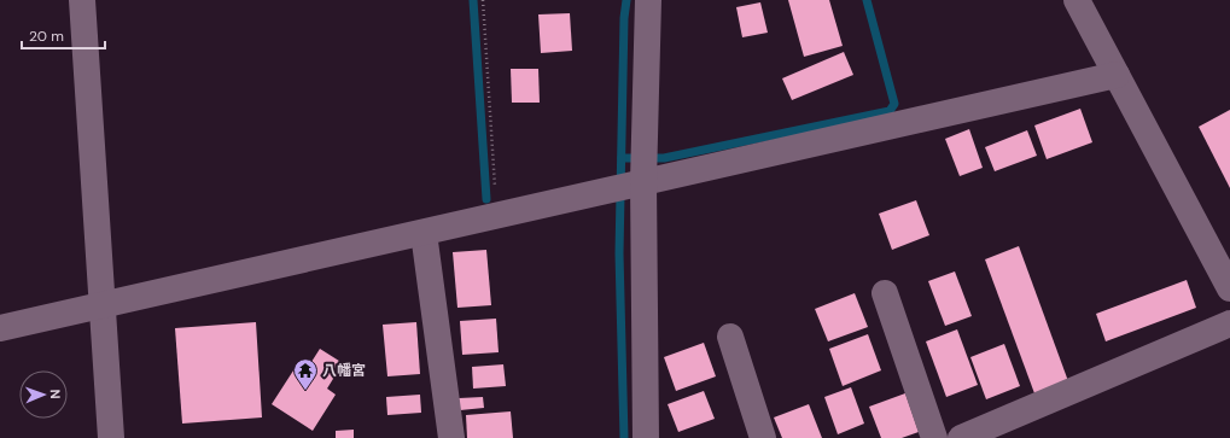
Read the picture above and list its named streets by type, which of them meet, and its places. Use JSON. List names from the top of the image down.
{
  "places": {
    "temple": ["八幡宮"]
  },
  "scale_bar": "20 m",
  "north": "right"
}
